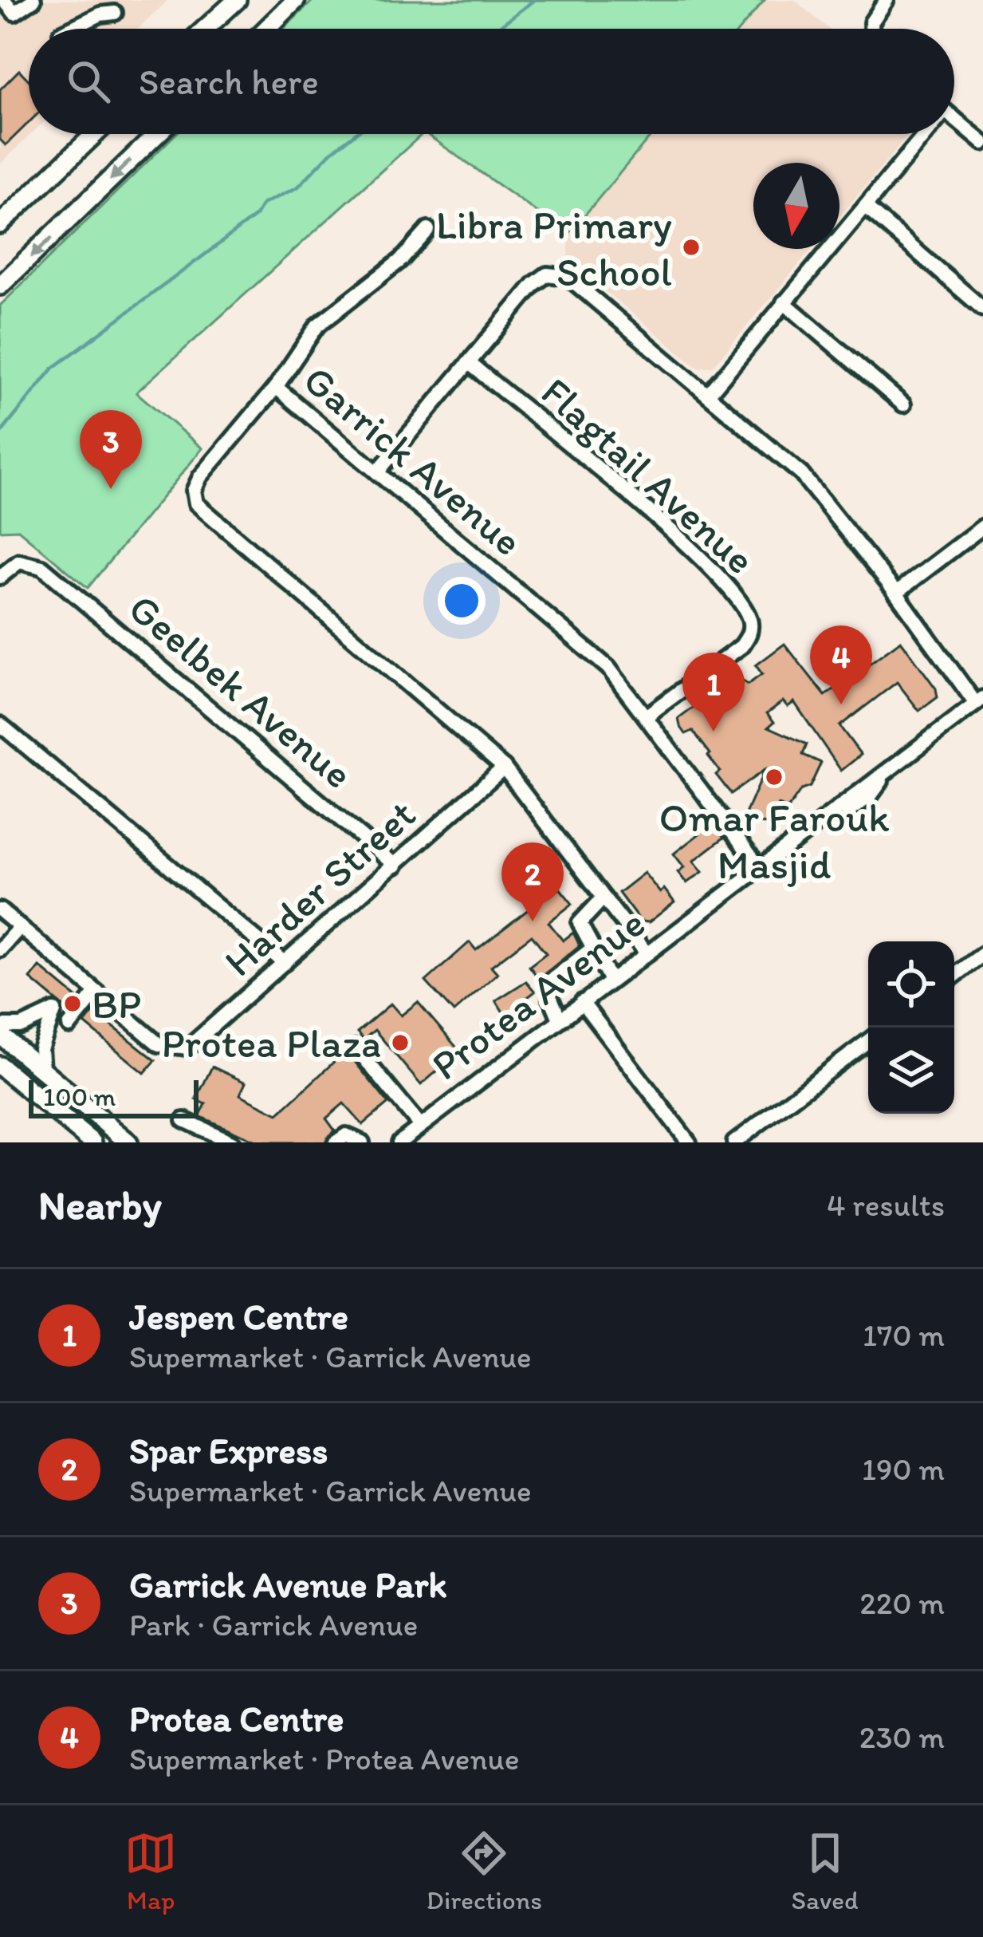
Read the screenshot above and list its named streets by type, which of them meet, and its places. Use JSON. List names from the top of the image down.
{
  "streets": {
    "street": [
      "Garrick Avenue",
      "Flagtail Avenue",
      "Geelbek Avenue",
      "Harder Street",
      "Protea Avenue"
    ]
  },
  "crossings": [
    ["Garrick Avenue", "Flagtail Avenue"],
    ["Garrick Avenue", "Harder Street"],
    ["Garrick Avenue", "Protea Avenue"],
    ["Geelbek Avenue", "Harder Street"]
  ],
  "places": [
    "Libra Primary School",
    "Omar Farouk Masjid",
    "BP",
    "Protea Plaza"
  ],
  "scale_bar": "100 m",
  "north": "bottom",
  "page": {
    "search": "Search here",
    "pins": [
      "3",
      "4",
      "1",
      "2"
    ],
    "scale": "100 m",
    "heading": ["Nearby", "4 results"],
    "list": [
      {
        "mark": "1",
        "name": "Jespen Centre",
        "note": "Supermarket · Garrick Avenue",
        "value": "170 m"
      },
      {
        "mark": "2",
        "name": "Spar Express",
        "note": "Supermarket · Garrick Avenue",
        "value": "190 m"
      },
      {
        "mark": "3",
        "name": "Garrick Avenue Park",
        "note": "Park · Garrick Avenue",
        "value": "220 m"
      },
      {
        "mark": "4",
        "name": "Protea Centre",
        "note": "Supermarket · Protea Avenue",
        "value": "230 m"
      }
    ],
    "nav": ["Map", "Directions", "Saved"]
  }
}
